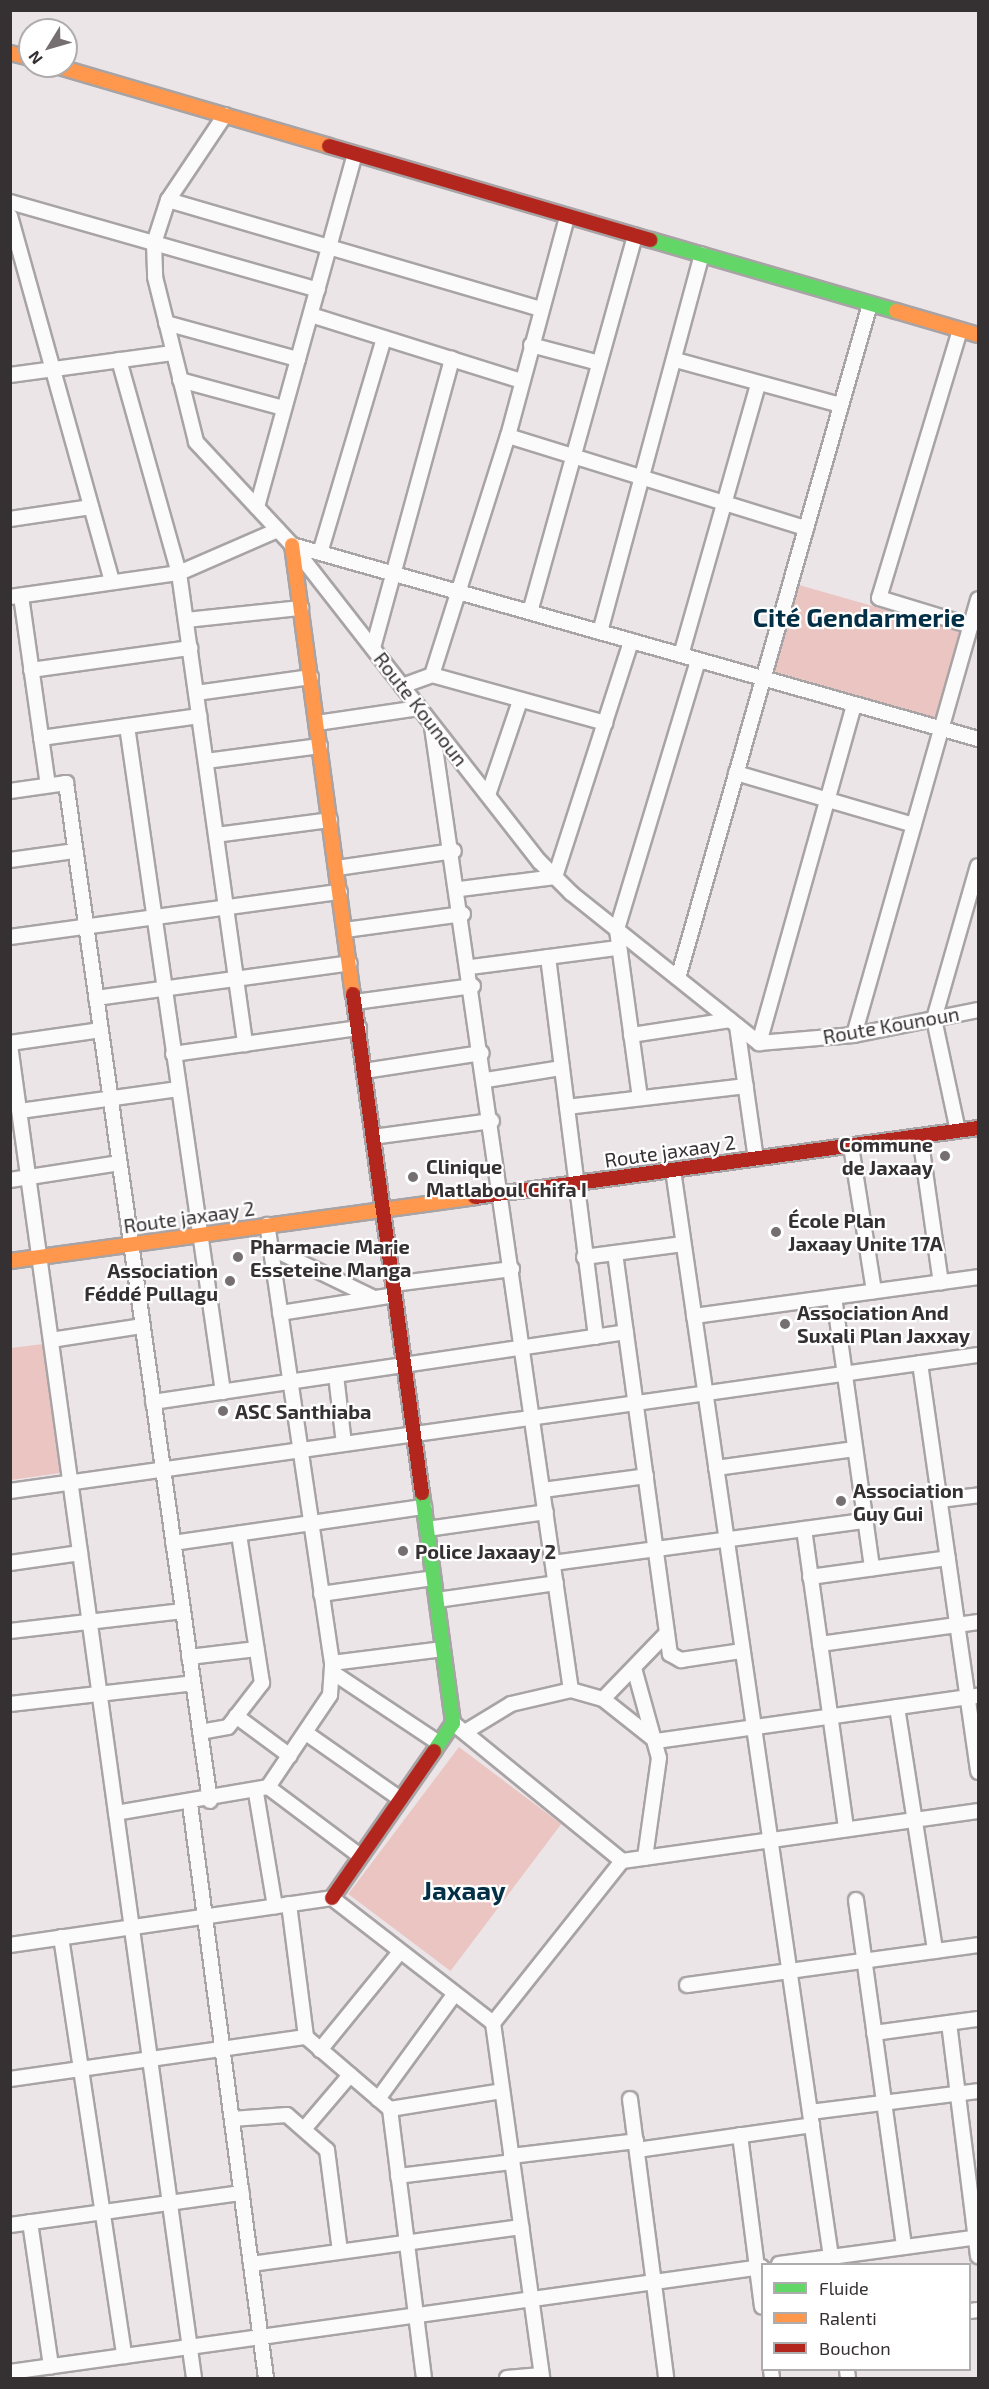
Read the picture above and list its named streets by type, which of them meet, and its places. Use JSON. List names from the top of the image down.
{
  "streets": {
    "street": ["Route Kounoun", "Route jaxaay 2"]
  },
  "districts": ["Cité Gendarmerie", "Jaxaay"],
  "places": [
    "Commune de Jaxaay",
    "Clinique Matlaboul Chifa I",
    "École Plan Jaxaay Unite 17A",
    "Pharmacie Marie Esseteine Manga",
    "Association Féddé Pullagu",
    "Association And Suxali Plan Jaxxay",
    "ASC Santhiaba",
    "Association Guy Gui",
    "Police Jaxaay 2"
  ],
  "legend": ["Fluide", "Ralenti", "Bouchon"],
  "north": "bottom left"
}
